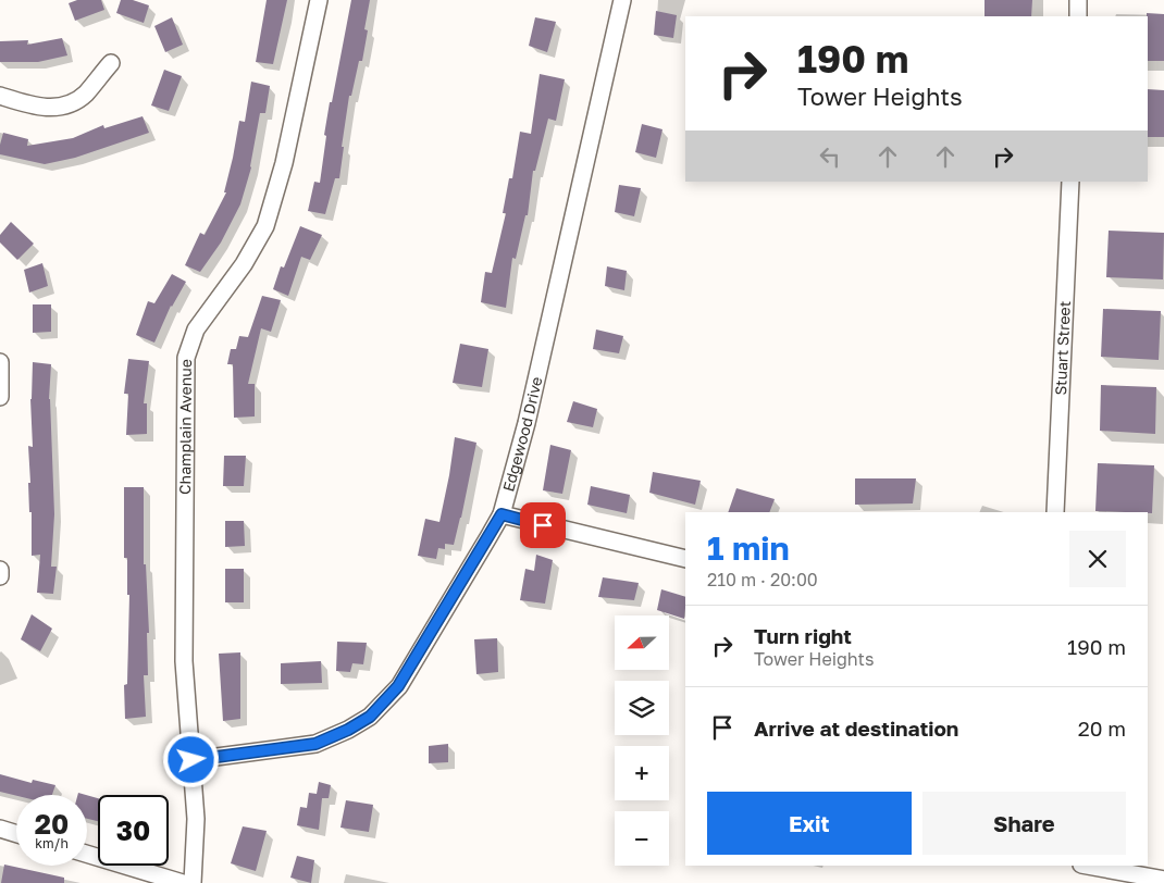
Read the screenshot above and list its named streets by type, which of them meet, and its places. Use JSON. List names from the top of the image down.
{
  "streets": {
    "street": ["Stuart Street", "Champlain Avenue", "Edgewood Drive"]
  },
  "crossings": [
    ["Champlain Avenue", "Edgewood Drive"]
  ],
  "north": "left",
  "page": {
    "turn": ["190 m", "Tower Heights"],
    "heading": ["1 min", "210 m · 20:00"],
    "list": [
      {
        "name": "Turn right",
        "note": "Tower Heights",
        "value": "190 m"
      },
      {
        "name": "Arrive at destination",
        "value": "20 m"
      }
    ],
    "map_buttons": ["+", "−"],
    "buttons": ["Exit", "Share"],
    "speed": "20 km/h",
    "limit": "30"
  }
}
